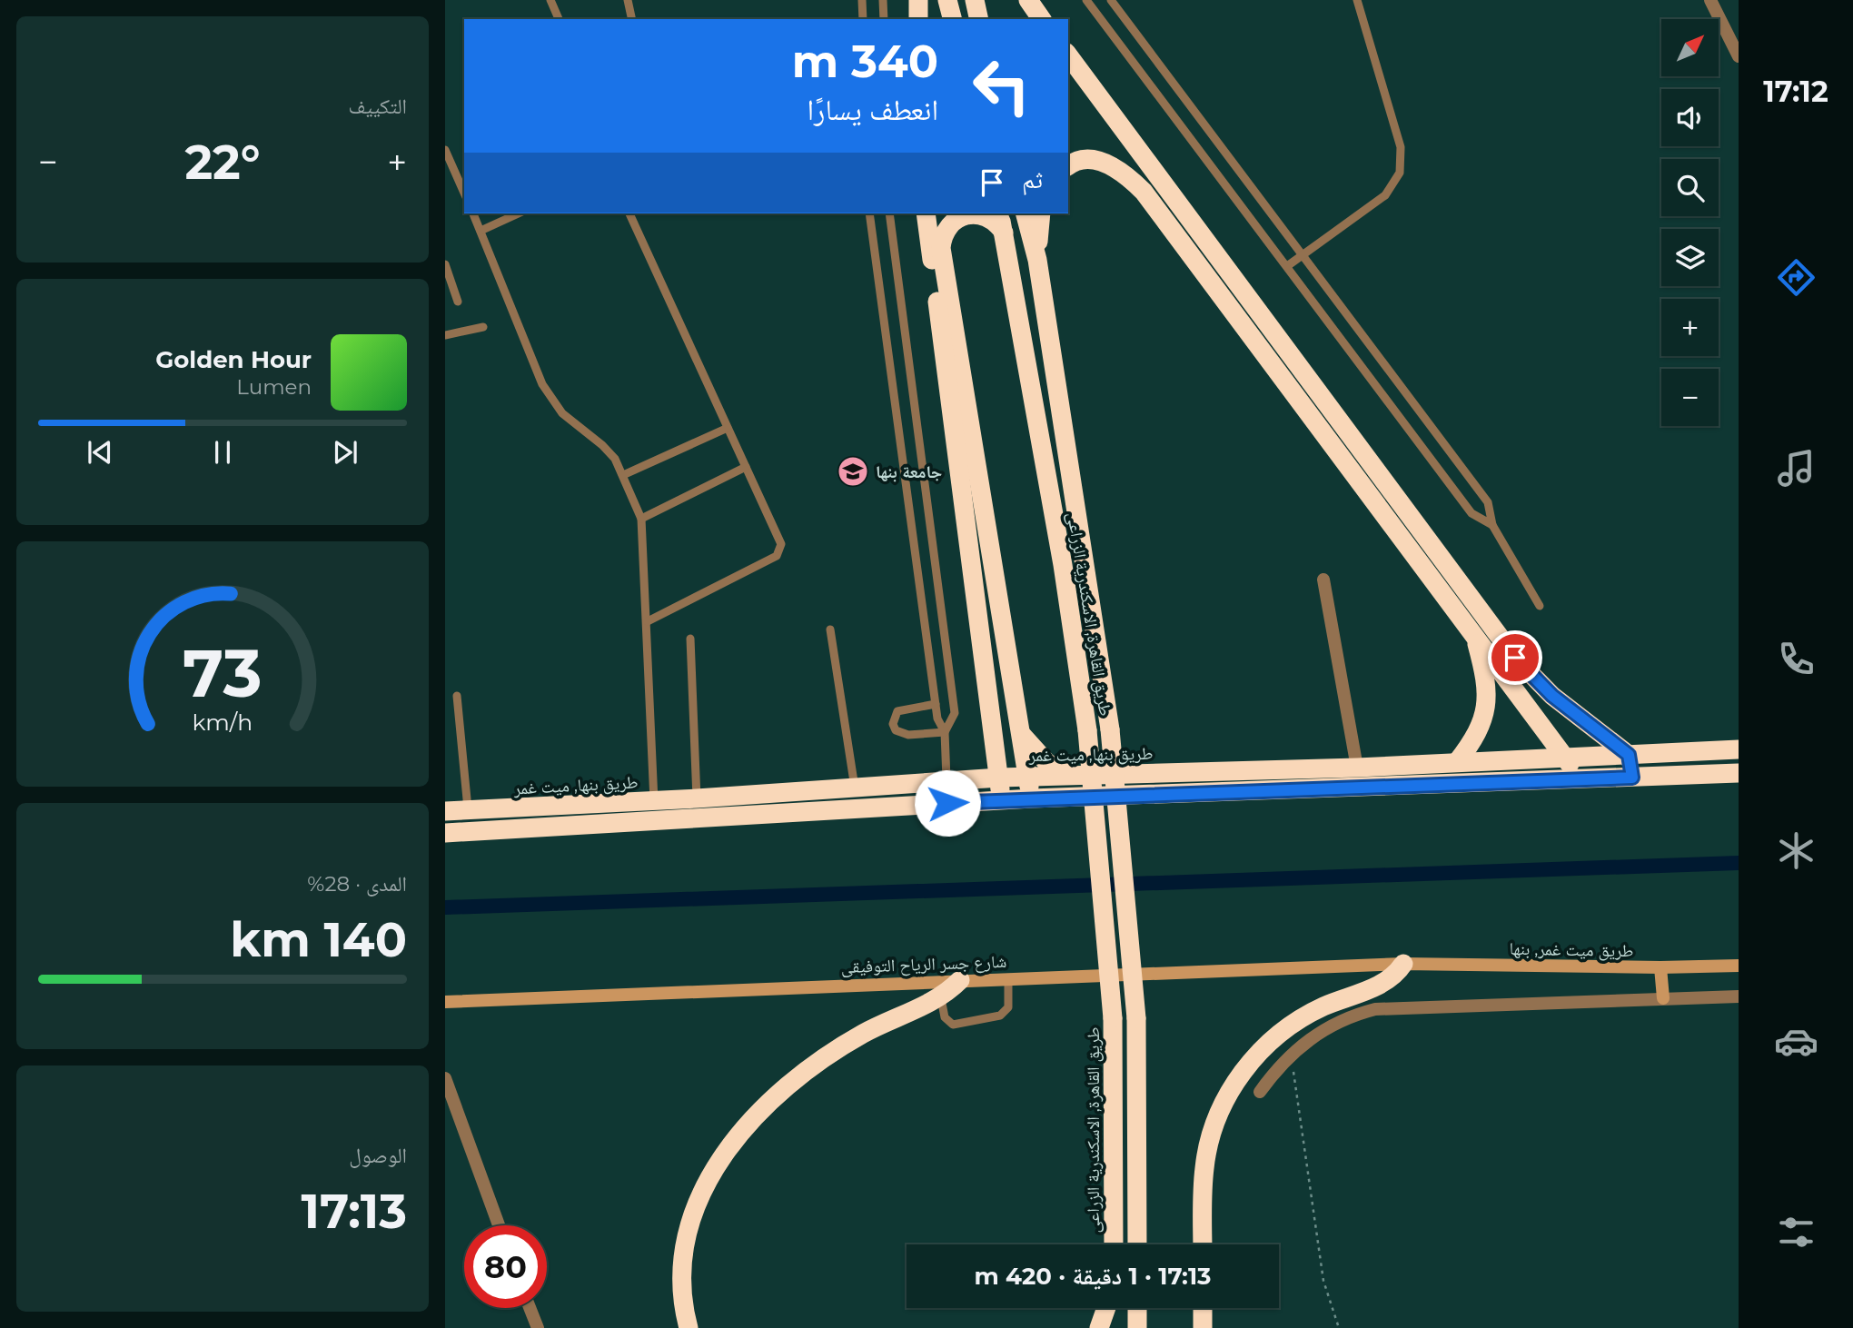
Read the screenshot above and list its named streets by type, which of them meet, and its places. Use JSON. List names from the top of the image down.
{
  "streets": {
    "highway": ["طريق القاهرة, الاسكندرية الزراعى", "طريق بنها, ميت غمر"],
    "main road": ["طريق ميت غمر, بنها", "شارع جسر الرياح التوفيقى"]
  },
  "crossings": [
    ["طريق ميت غمر, بنها", "شارع جسر الرياح التوفيقى"]
  ],
  "places": {
    "school or university": ["جامعة بنها"]
  },
  "north": "top right",
  "page": {
    "tabs": "17:12",
    "tile": [
      "التكييف",
      ["المدى · 28%", "140 km"],
      ["الوصول", "17:13"]
    ],
    "map_buttons": ["+", "−"],
    "turn": ["340 m", "انعطف يسارًا"],
    "heat": ["−", "22°", "+"],
    "then": "ثم",
    "song": ["Golden Hour", "Lumen"],
    "limit": "80",
    "trip": "17:13 · 1 دقيقة · 420 m",
    "gauge": ["73", "km/h"]
  }
}
